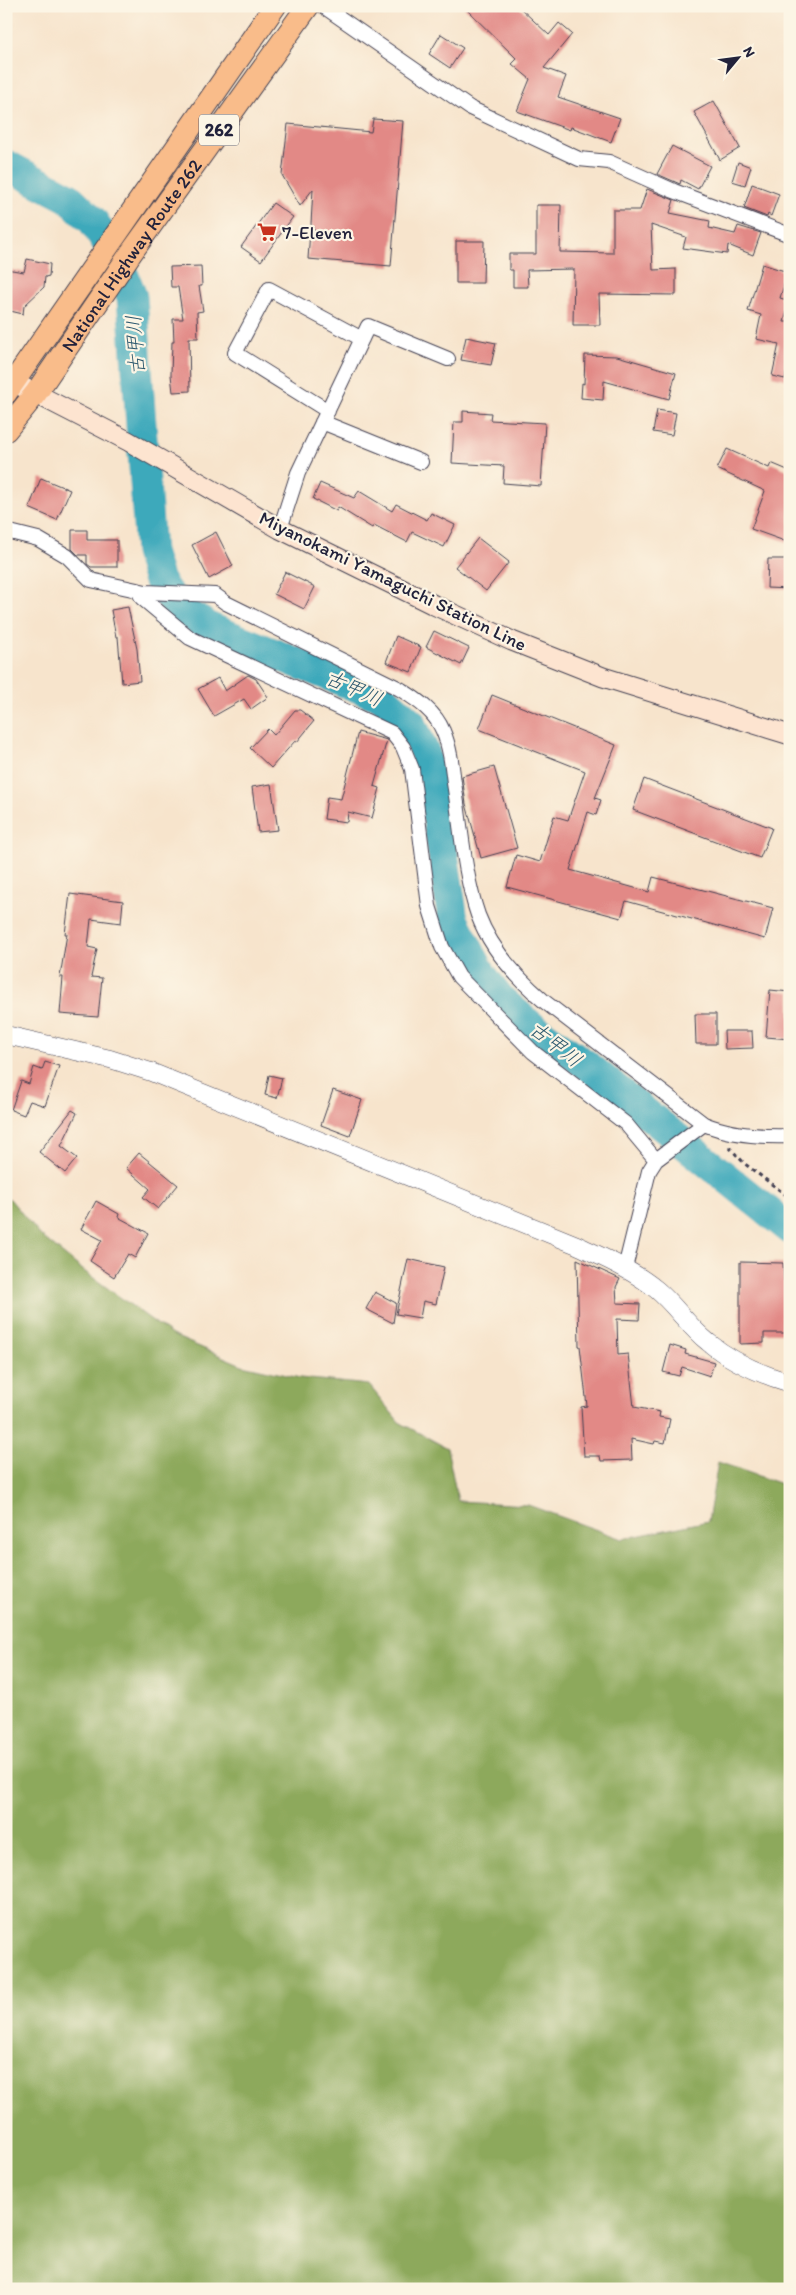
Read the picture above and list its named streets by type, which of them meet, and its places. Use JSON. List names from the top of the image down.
{
  "streets": {
    "highway": ["262", "National Highway Route 262"],
    "main road": ["Miyanokami Yamaguchi Station Line"]
  },
  "crossings": [
    ["National Highway Route 262", "Miyanokami Yamaguchi Station Line"]
  ],
  "water": ["古甲川"],
  "places": {
    "supermarket": ["7-Eleven"]
  },
  "north": "top right"
}
